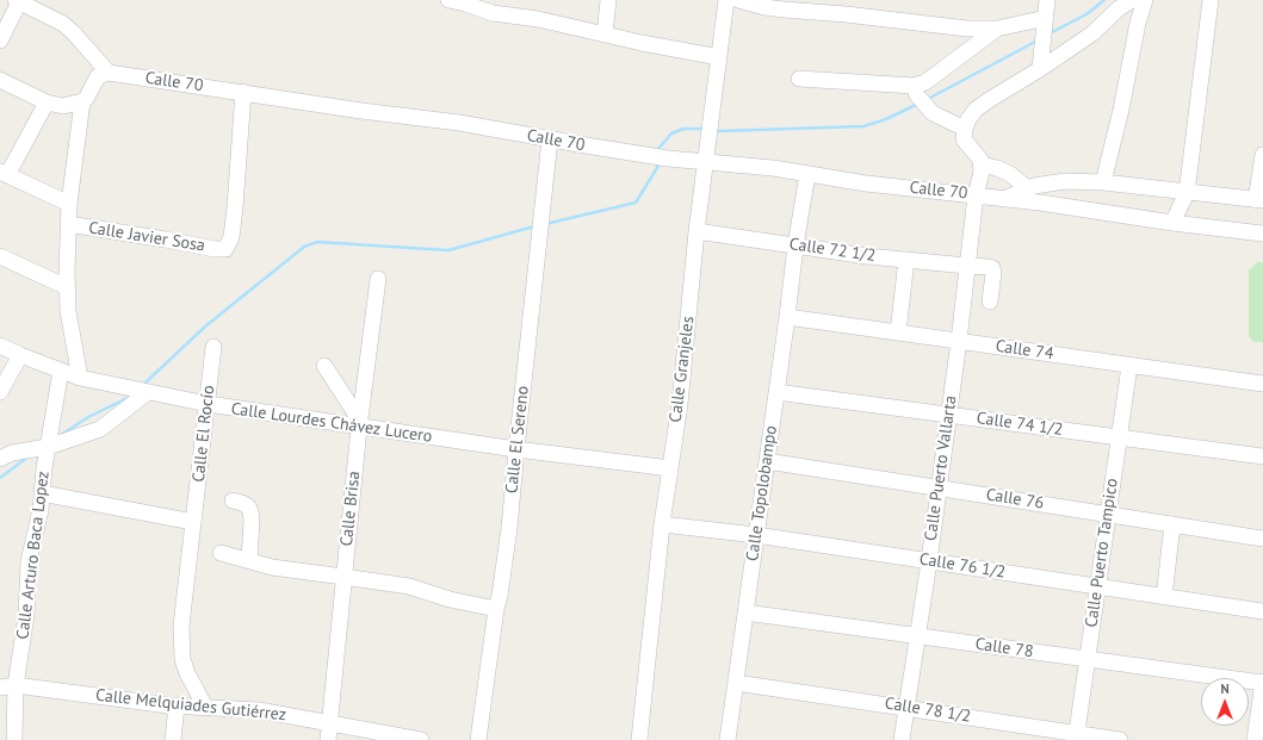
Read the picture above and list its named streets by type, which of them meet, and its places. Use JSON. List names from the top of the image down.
{
  "streets": {
    "street": [
      "Calle 70",
      "Calle Javier Sosa",
      "Calle 72 1/2",
      "Calle 74",
      "Calle Granjeles",
      "Calle Lourdes Chávez Lucero",
      "Calle 74 1/2",
      "Calle El Rocío",
      "Calle El Sereno",
      "Calle Puerto Vallarta",
      "Calle Topolobampo",
      "Calle 76",
      "Calle Brisa",
      "Calle Puerto Tampico",
      "Calle Arturo Baca Lopez",
      "Calle 76 1/2",
      "Calle 78",
      "Calle Melquiades Gutiérrez",
      "Calle 78 1/2"
    ]
  },
  "crossings": [
    ["Calle 70", "Calle Javier Sosa"],
    ["Calle 70", "Calle Granjeles"],
    ["Calle 70", "Calle El Sereno"],
    ["Calle 70", "Calle Puerto Vallarta"],
    ["Calle 70", "Calle Topolobampo"],
    ["Calle 72 1/2", "Calle Granjeles"],
    ["Calle 72 1/2", "Calle Puerto Vallarta"],
    ["Calle 72 1/2", "Calle Topolobampo"],
    ["Calle 74", "Calle Puerto Vallarta"],
    ["Calle 74", "Calle Topolobampo"],
    ["Calle 74", "Calle Puerto Tampico"],
    ["Calle Granjeles", "Calle Lourdes Chávez Lucero"],
    ["Calle Granjeles", "Calle 76 1/2"],
    ["Calle Lourdes Chávez Lucero", "Calle El Rocío"],
    ["Calle Lourdes Chávez Lucero", "Calle El Sereno"],
    ["Calle Lourdes Chávez Lucero", "Calle Brisa"],
    ["Calle Lourdes Chávez Lucero", "Calle Arturo Baca Lopez"],
    ["Calle 74 1/2", "Calle Puerto Vallarta"],
    ["Calle 74 1/2", "Calle Topolobampo"],
    ["Calle 74 1/2", "Calle Puerto Tampico"],
    ["Calle El Rocío", "Calle Melquiades Gutiérrez"],
    ["Calle Puerto Vallarta", "Calle 76"],
    ["Calle Puerto Vallarta", "Calle 76 1/2"],
    ["Calle Puerto Vallarta", "Calle 78"],
    ["Calle Puerto Vallarta", "Calle 78 1/2"],
    ["Calle Topolobampo", "Calle 76"],
    ["Calle Topolobampo", "Calle 76 1/2"],
    ["Calle Topolobampo", "Calle 78"],
    ["Calle Topolobampo", "Calle 78 1/2"],
    ["Calle 76", "Calle Puerto Tampico"],
    ["Calle Brisa", "Calle Melquiades Gutiérrez"],
    ["Calle Puerto Tampico", "Calle 76 1/2"],
    ["Calle Puerto Tampico", "Calle 78"],
    ["Calle Puerto Tampico", "Calle 78 1/2"],
    ["Calle Arturo Baca Lopez", "Calle Melquiades Gutiérrez"]
  ],
  "north": "top"
}
